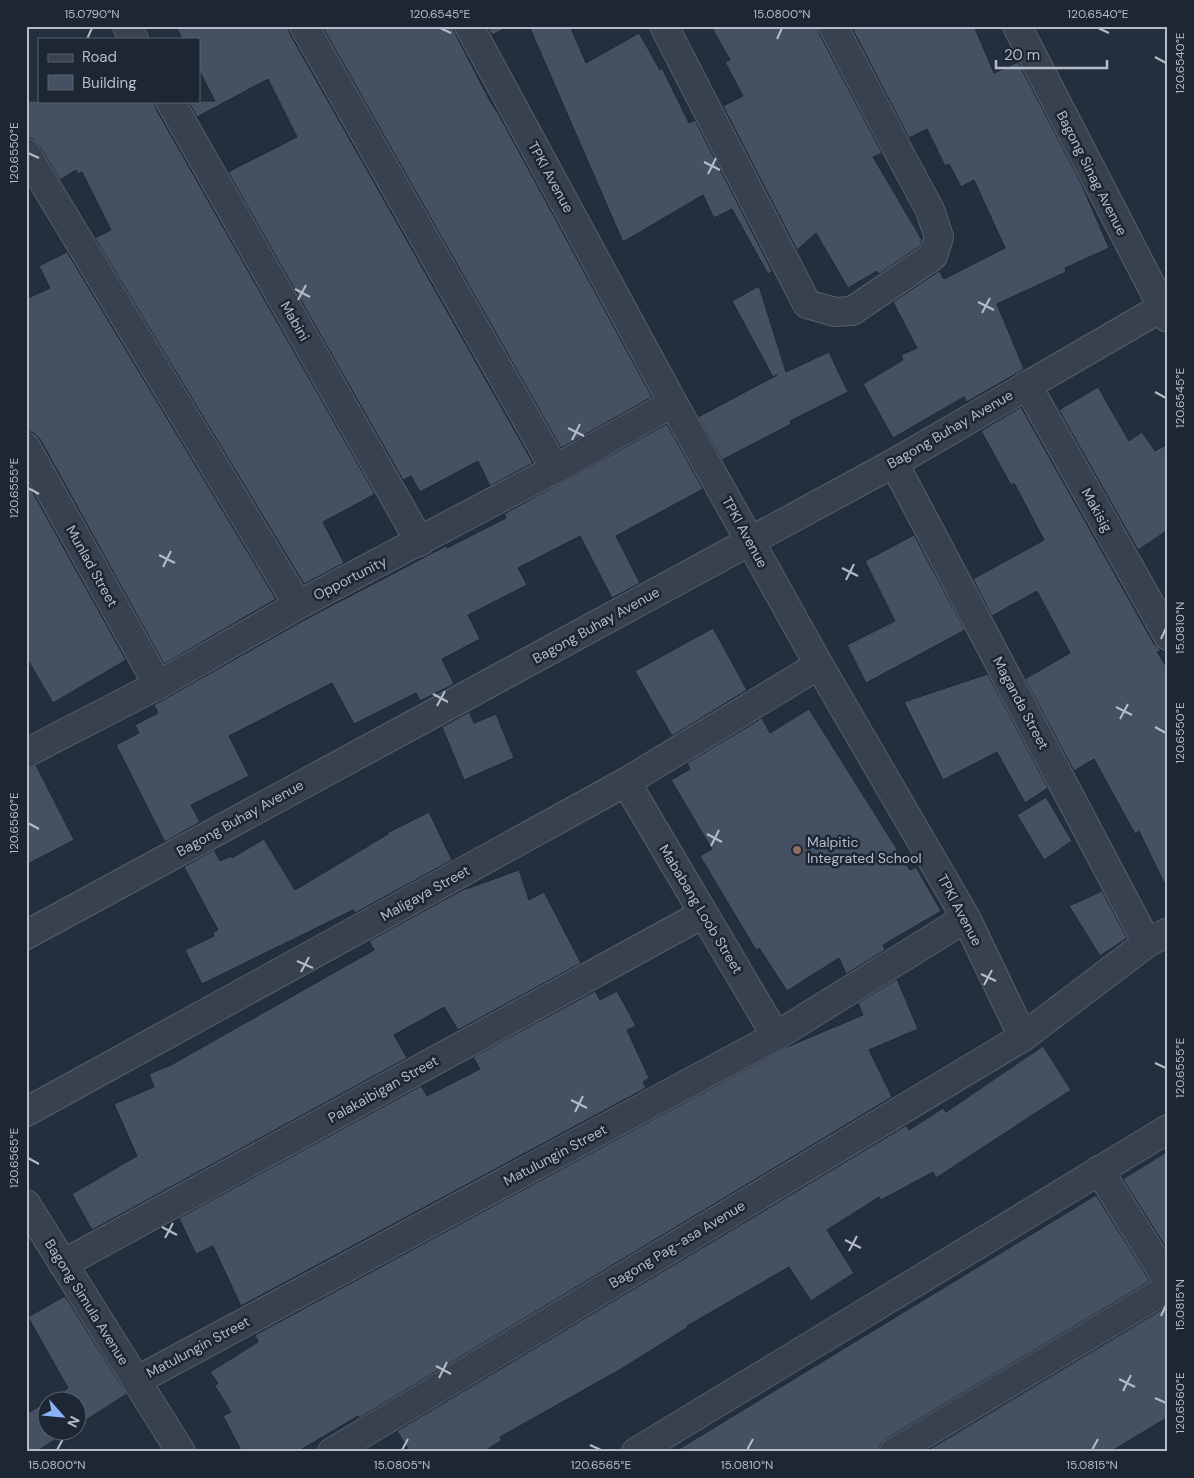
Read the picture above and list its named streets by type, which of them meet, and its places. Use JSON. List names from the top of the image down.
{
  "streets": {
    "street": [
      "Bagong Sinag Avenue",
      "TPKI Avenue",
      "Mabini",
      "Bagong Buhay Avenue",
      "Makisig",
      "Munlad Street",
      "Opportunity",
      "Maganda Street",
      "Maligaya Street",
      "Mababang Loob Street",
      "Palakaibigan Street",
      "Matulungin Street",
      "Bagong Pag-asa Avenue",
      "Bagong Simula Avenue"
    ]
  },
  "crossings": [
    ["Bagong Sinag Avenue", "Bagong Buhay Avenue"],
    ["TPKI Avenue", "Bagong Buhay Avenue"],
    ["TPKI Avenue", "Opportunity"],
    ["TPKI Avenue", "Maligaya Street"],
    ["TPKI Avenue", "Matulungin Street"],
    ["TPKI Avenue", "Bagong Pag-asa Avenue"],
    ["Mabini", "Opportunity"],
    ["Bagong Buhay Avenue", "Makisig"],
    ["Bagong Buhay Avenue", "Maganda Street"],
    ["Munlad Street", "Opportunity"],
    ["Maganda Street", "Bagong Pag-asa Avenue"],
    ["Maligaya Street", "Mababang Loob Street"],
    ["Mababang Loob Street", "Palakaibigan Street"],
    ["Mababang Loob Street", "Matulungin Street"],
    ["Palakaibigan Street", "Bagong Simula Avenue"],
    ["Matulungin Street", "Bagong Simula Avenue"]
  ],
  "places": ["Malpitic Integrated School"],
  "legend": ["Road", "Building"],
  "scale_bar": "20 m",
  "north": "bottom right",
  "coordinates": [
    "15.0790°N",
    "120.6545°E",
    "15.0800°N",
    "120.6540°E",
    "120.6550°E",
    "120.6555°E",
    "15.0810°N",
    "120.6560°E",
    "120.6565°E",
    "15.0815°N",
    "15.0805°N"
  ]
}
